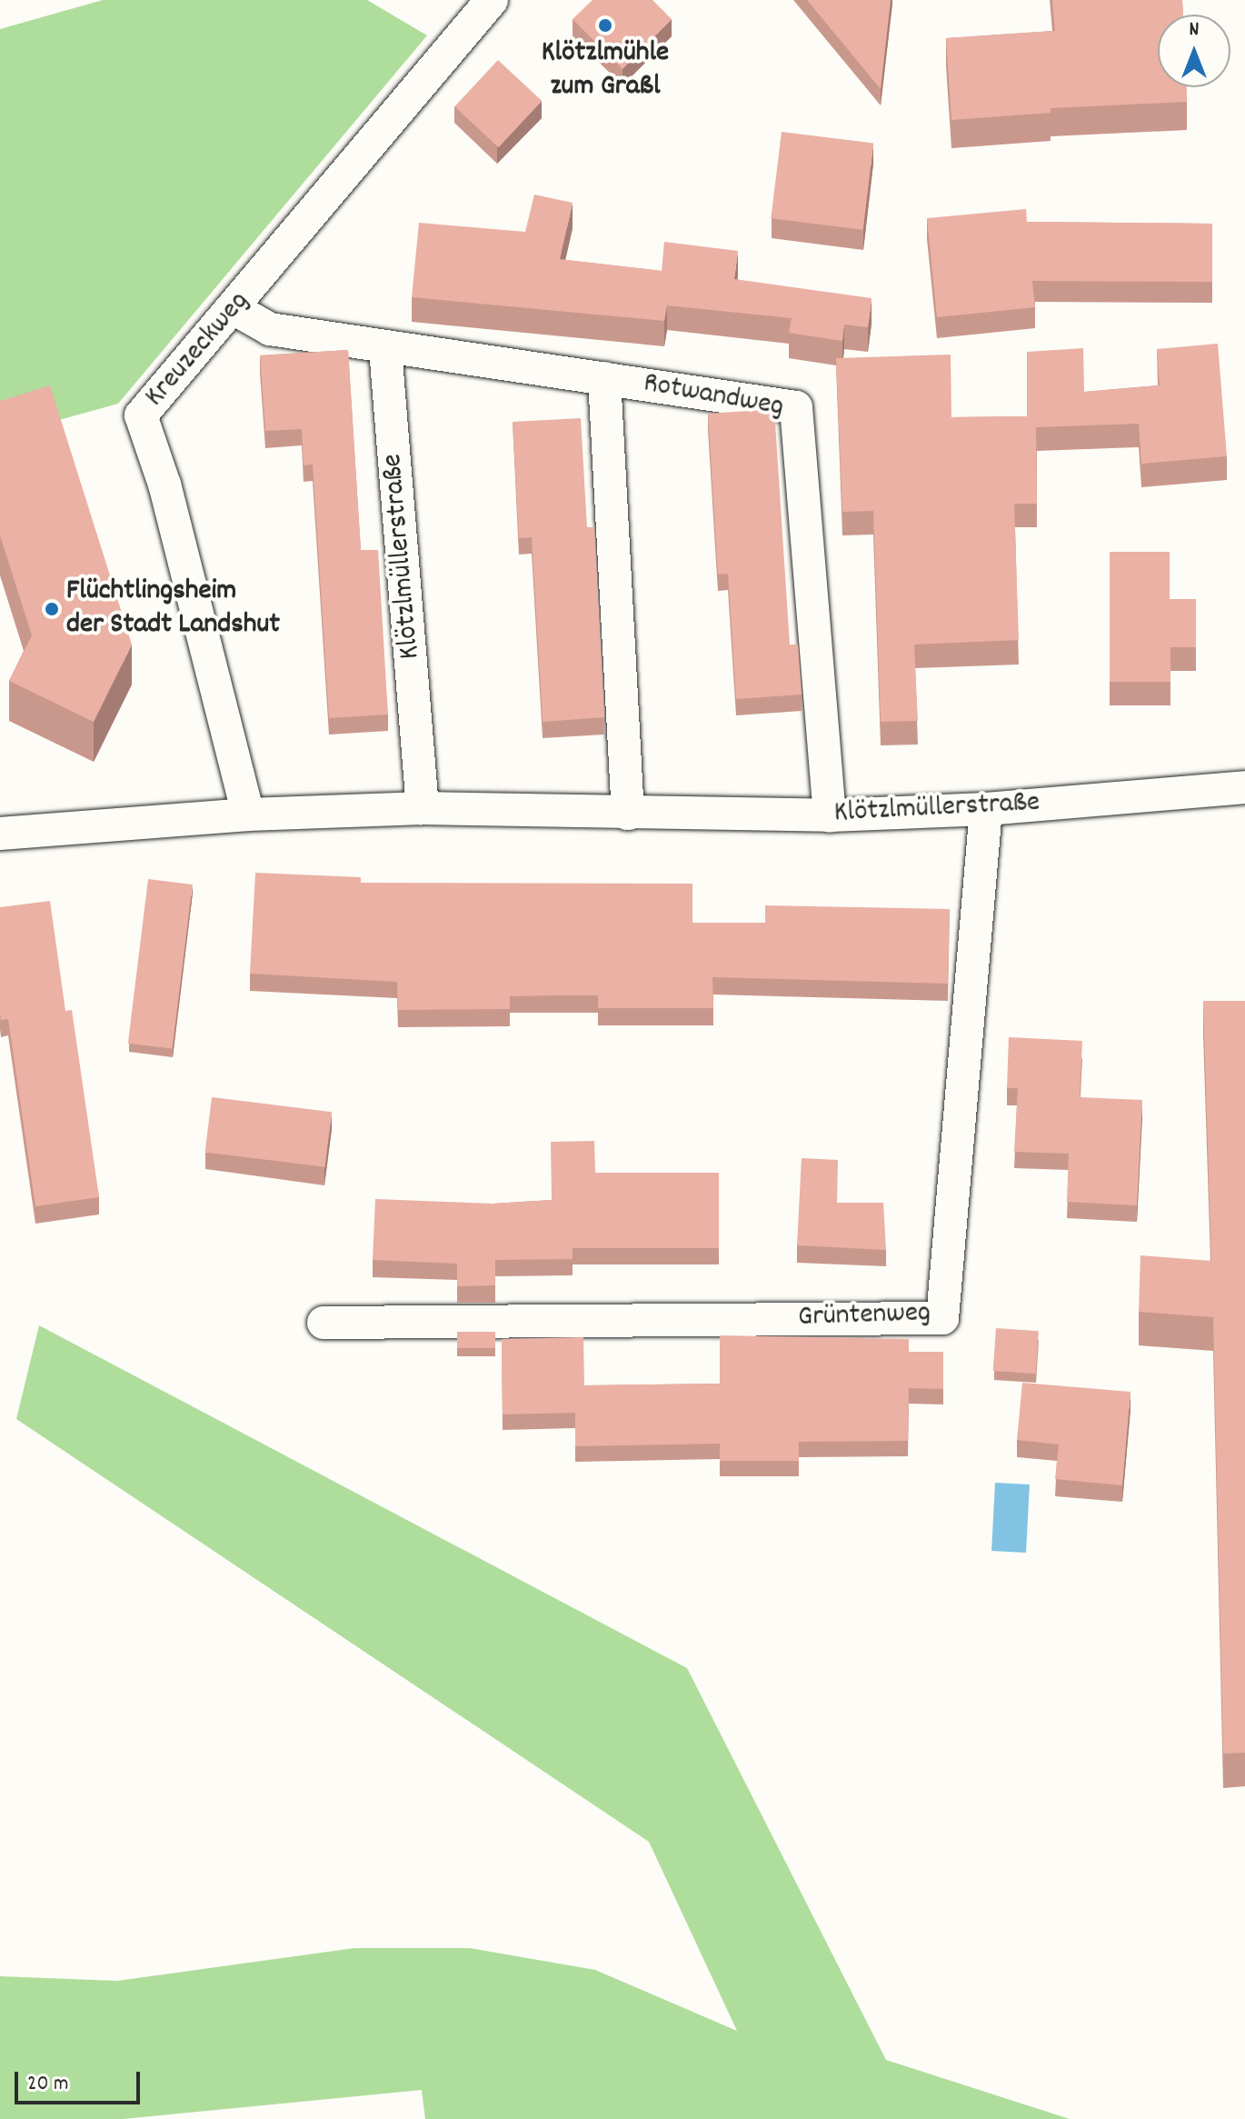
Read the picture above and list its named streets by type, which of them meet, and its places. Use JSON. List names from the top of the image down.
{
  "streets": {
    "street": [
      "Kreuzeckweg",
      "Rotwandweg",
      "Klötzlmüllerstraße",
      "Grüntenweg"
    ]
  },
  "crossings": [
    ["Kreuzeckweg", "Rotwandweg"],
    ["Kreuzeckweg", "Klötzlmüllerstraße"],
    ["Rotwandweg", "Klötzlmüllerstraße"],
    ["Klötzlmüllerstraße", "Grüntenweg"]
  ],
  "places": ["Klötzlmühle zum Graßl", "Flüchtlingsheim der Stadt Landshut"],
  "scale_bar": "20 m",
  "north": "top"
}
